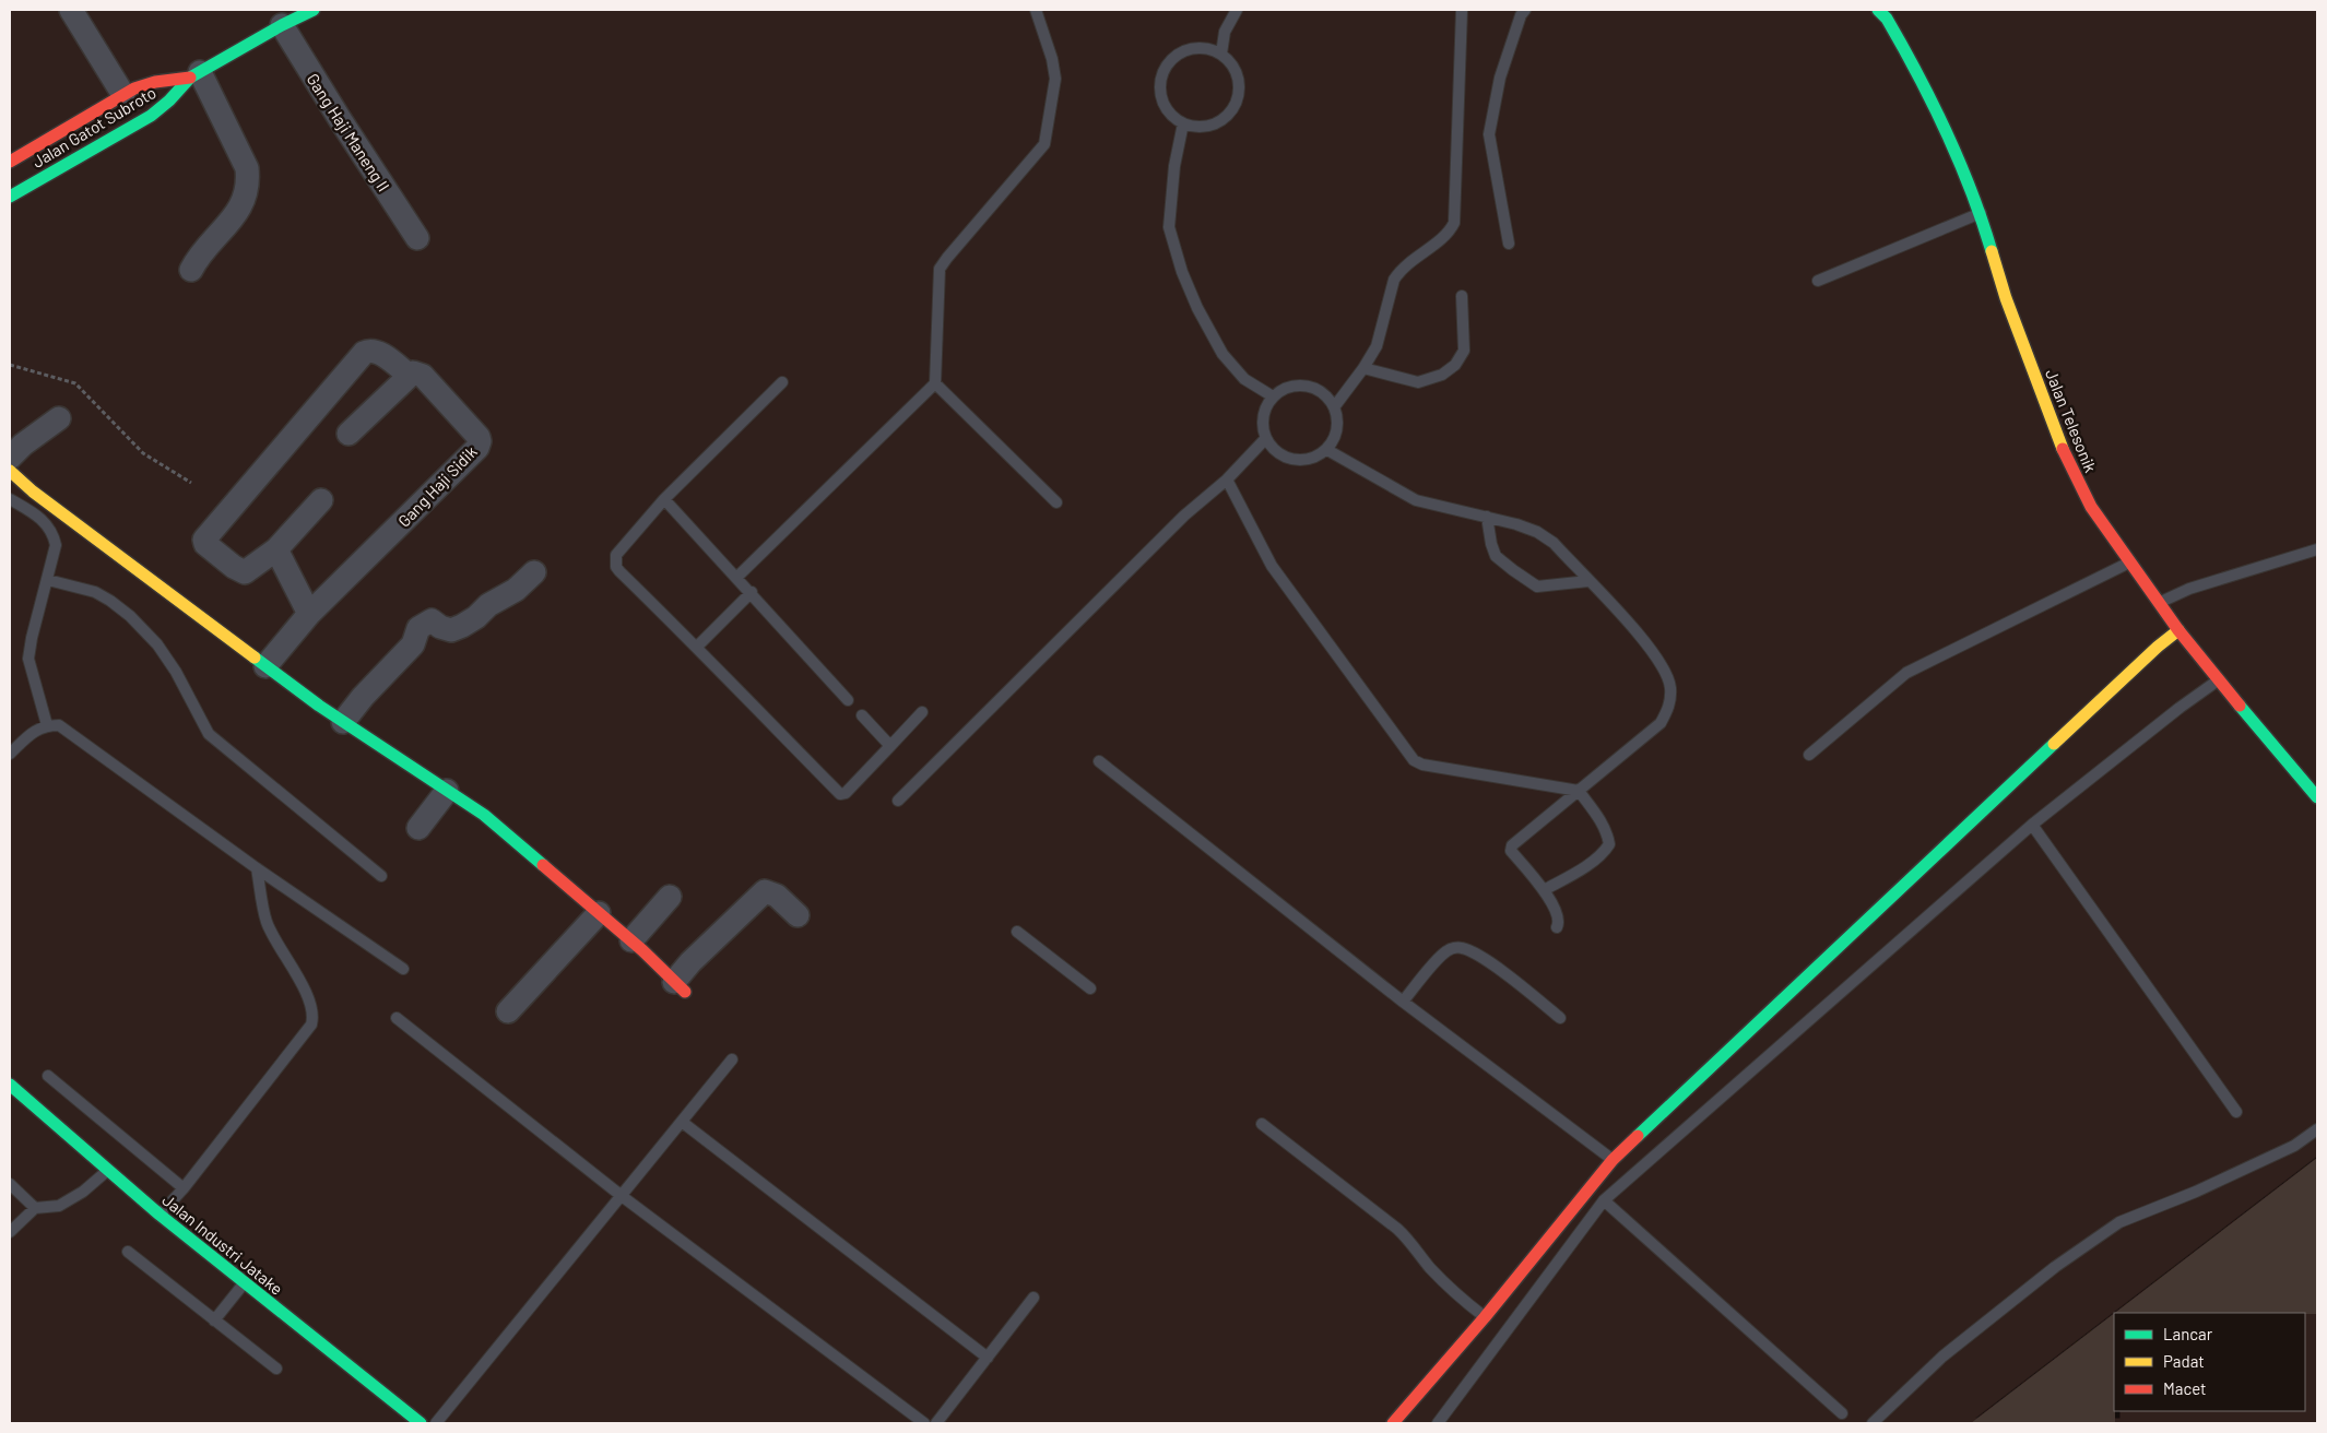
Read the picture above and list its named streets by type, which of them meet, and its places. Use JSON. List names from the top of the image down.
{
  "streets": {
    "main road": ["Jalan Gatot Subroto", "Jalan Telesonik", "Jalan Industri Jatake"],
    "street": ["Gang Haji Maneng II", "Gang Haji Sidik"]
  },
  "crossings": [
    ["Jalan Gatot Subroto", "Gang Haji Maneng II"]
  ],
  "legend": ["Lancar", "Padat", "Macet"]
}
